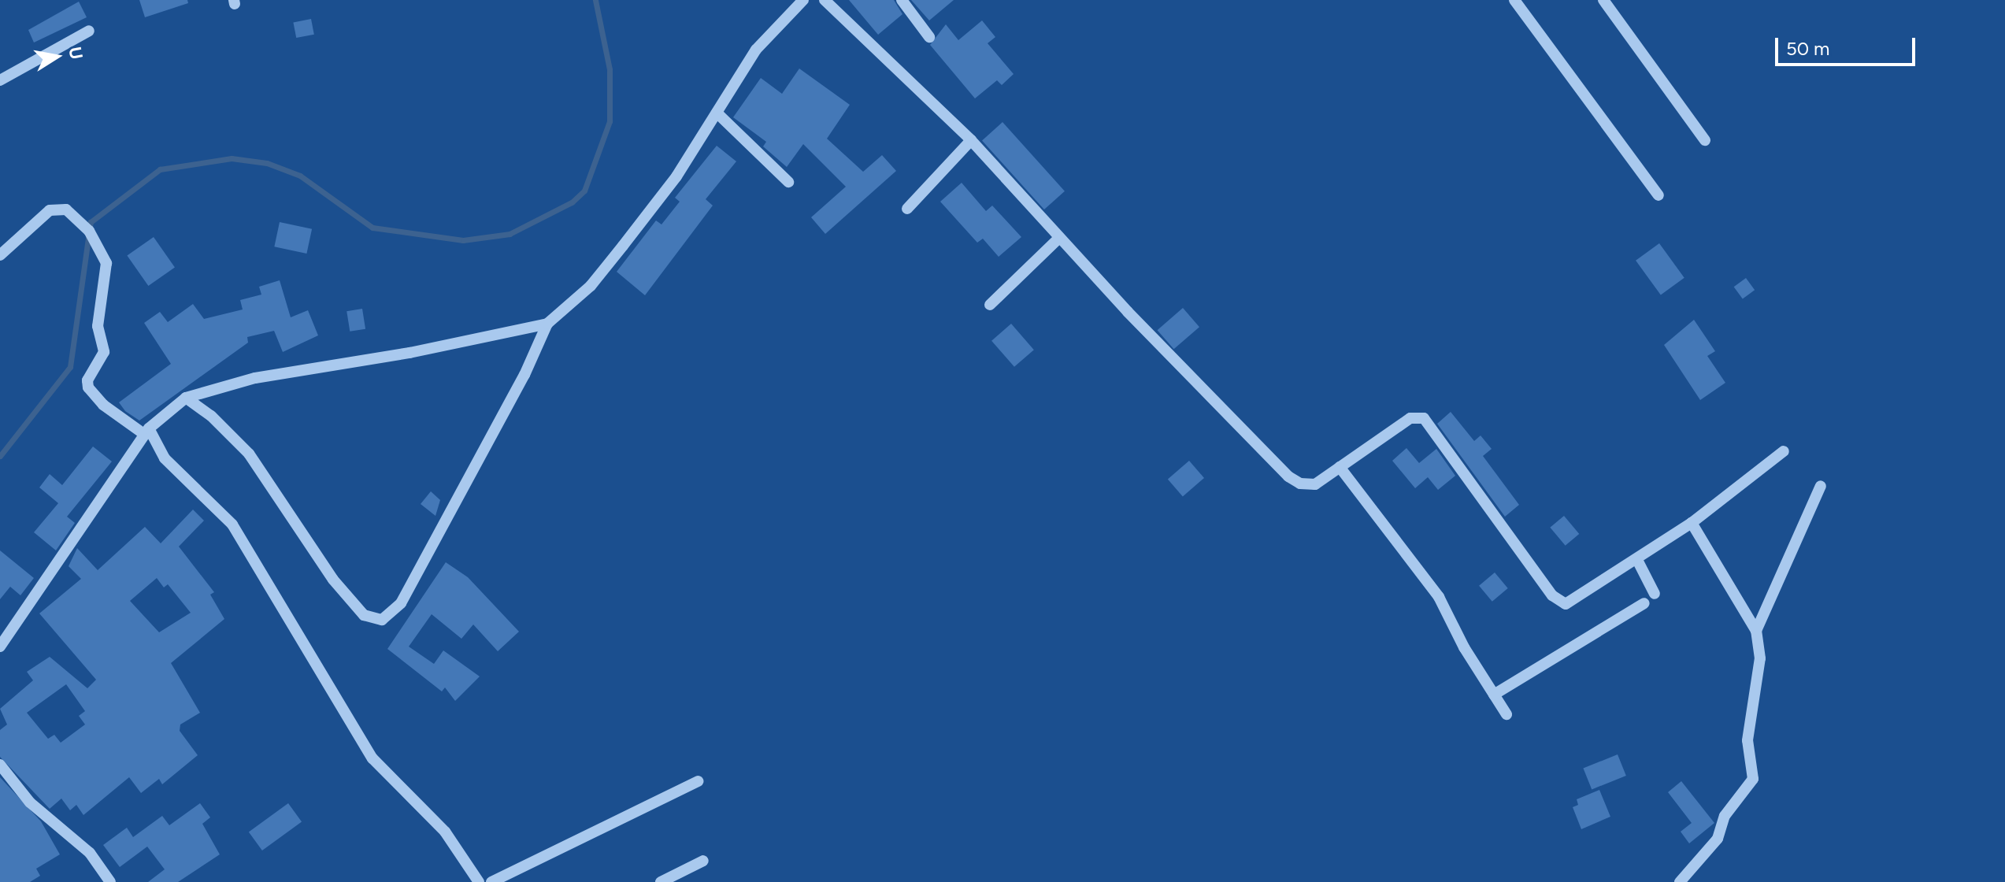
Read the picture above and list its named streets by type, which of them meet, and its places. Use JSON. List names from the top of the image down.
{
  "scale_bar": "50 m",
  "north": "right"
}
